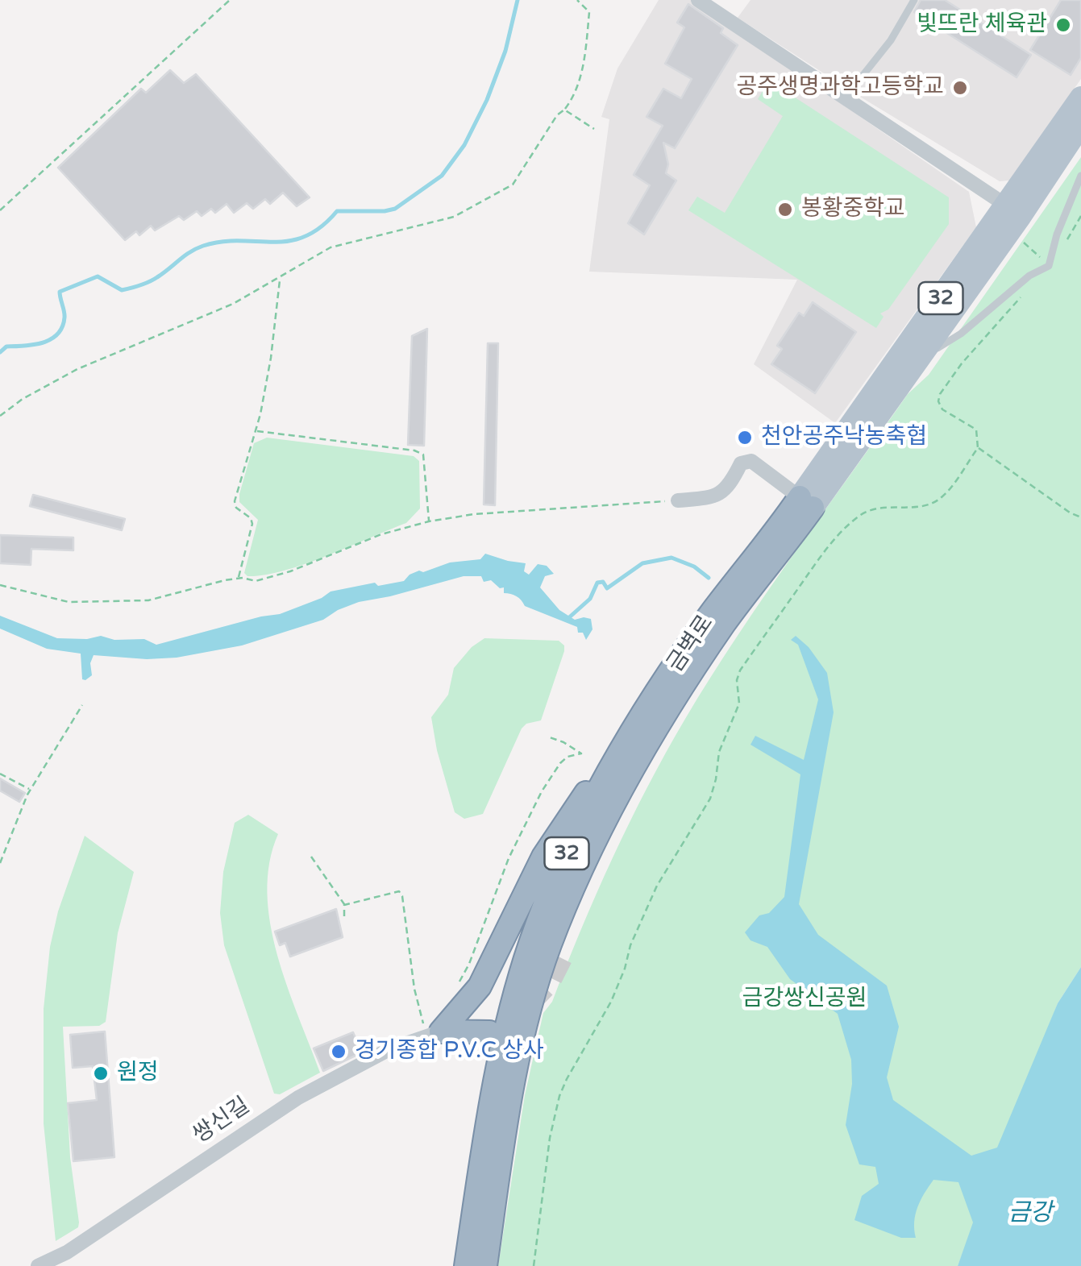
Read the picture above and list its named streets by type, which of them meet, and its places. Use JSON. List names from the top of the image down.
{
  "streets": {
    "highway": ["32", "금벽로"],
    "street": ["쌍신길"]
  },
  "water": ["금강"],
  "parks": ["금강쌍신공원"],
  "places": [
    "빛뜨란 체육관",
    "공주생명과학고등학교",
    "봉황중학교",
    "천안공주낙농축협",
    "경기종합 P.V.C 상사",
    "원정"
  ]
}
